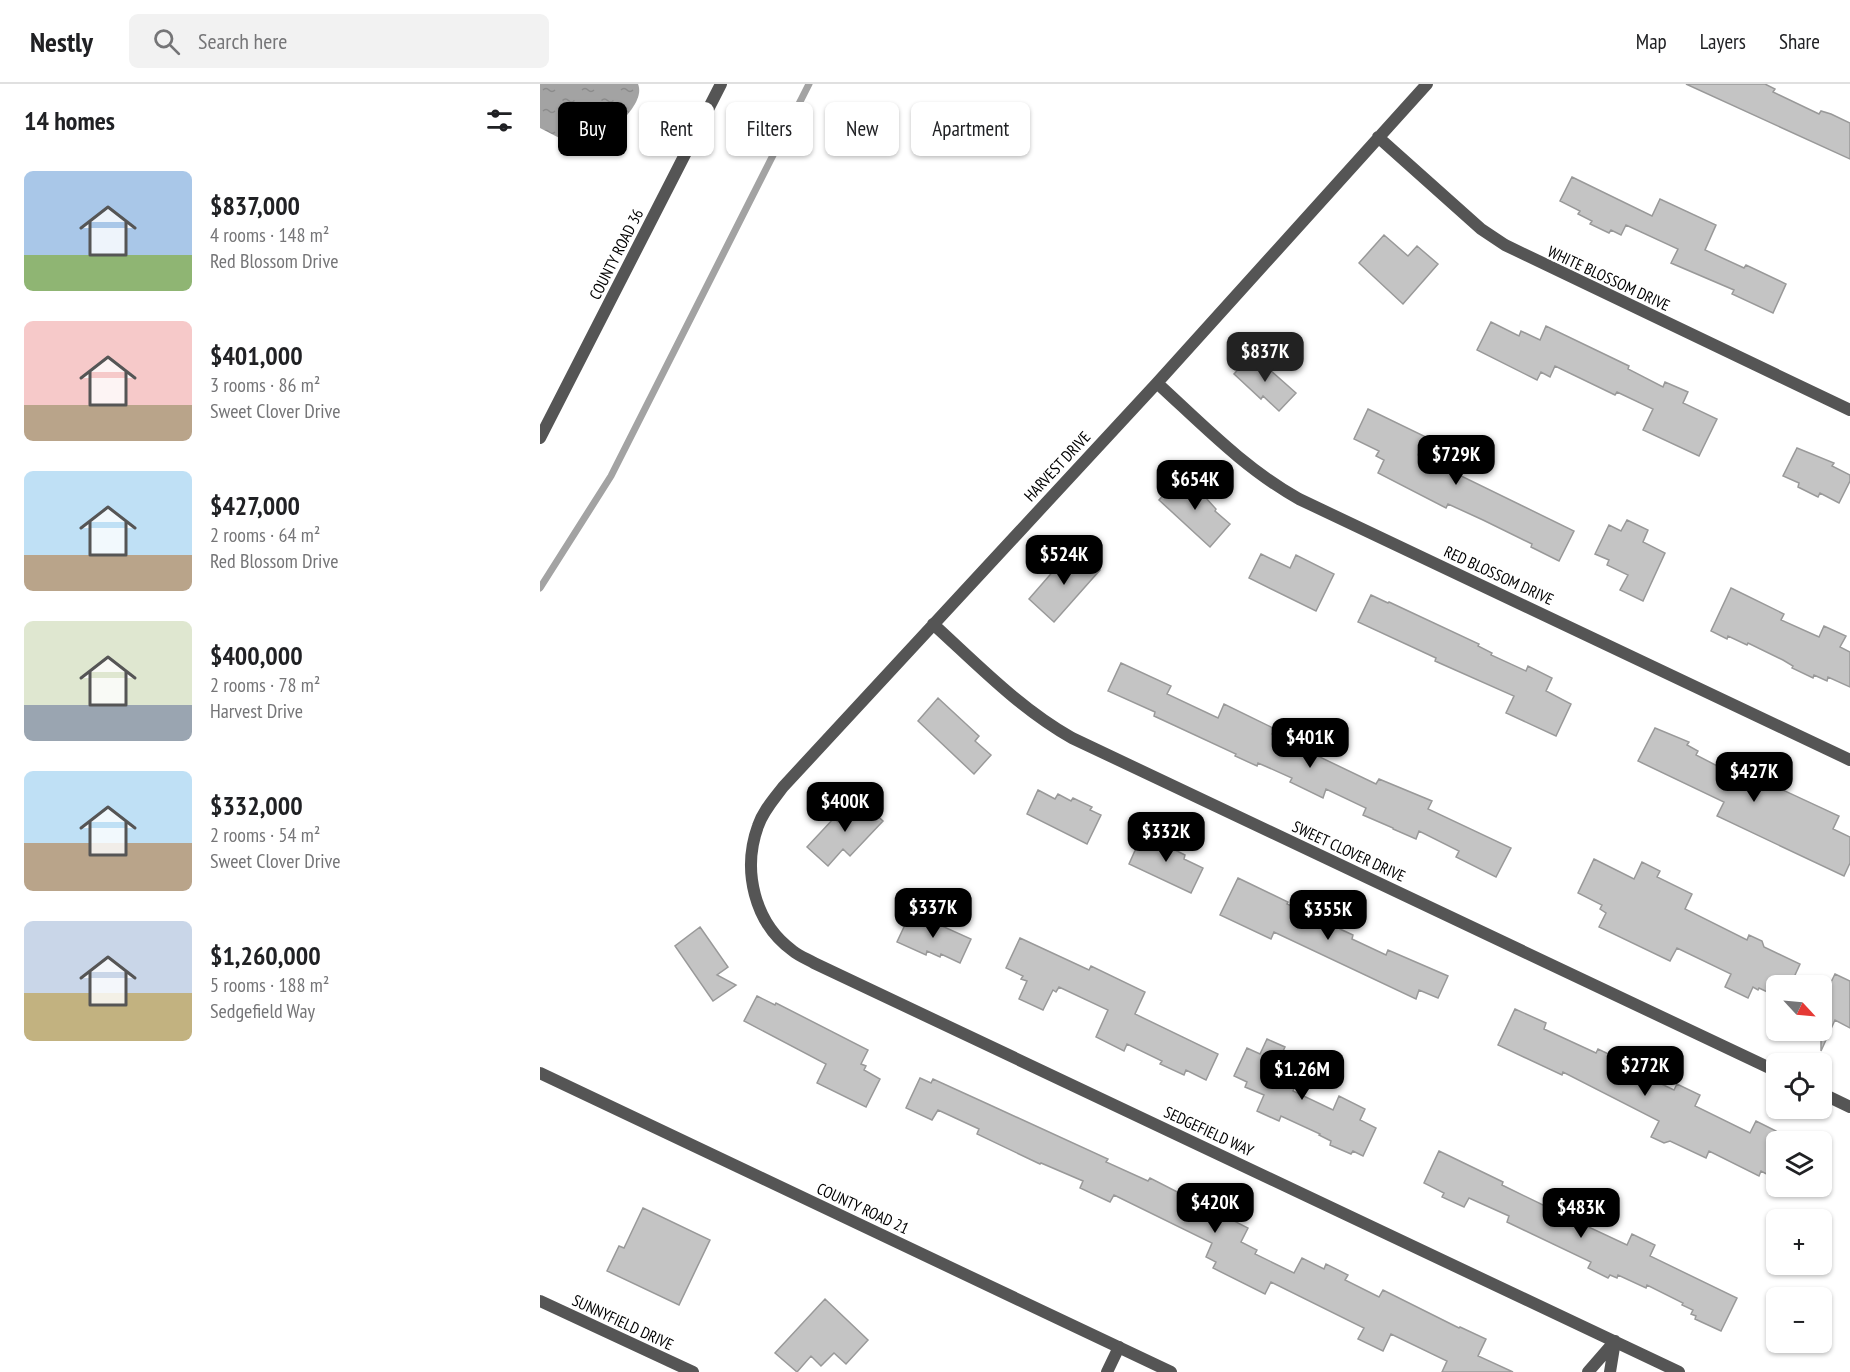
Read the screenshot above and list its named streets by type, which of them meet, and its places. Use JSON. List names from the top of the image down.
{
  "streets": {
    "street": [
      "COUNTY ROAD 36",
      "WHITE BLOSSOM DRIVE",
      "HARVEST DRIVE",
      "RED BLOSSOM DRIVE",
      "SWEET CLOVER DRIVE",
      "SEDGEFIELD WAY",
      "COUNTY ROAD 21",
      "SUNNYFIELD DRIVE"
    ]
  },
  "crossings": [
    ["WHITE BLOSSOM DRIVE", "HARVEST DRIVE"],
    ["HARVEST DRIVE", "RED BLOSSOM DRIVE"],
    ["HARVEST DRIVE", "SWEET CLOVER DRIVE"],
    ["HARVEST DRIVE", "SEDGEFIELD WAY"]
  ],
  "north": "bottom right",
  "page": {
    "header": "Nestly",
    "search": "Search here",
    "nav": ["Map", "Layers", "Share"],
    "heading": "14 homes",
    "chip": [
      "Buy",
      "Rent",
      "Filters",
      "New",
      "Apartment"
    ],
    "list": [
      {
        "name": "$837,000",
        "note": "4 rooms · 148 m² · Red Blossom Drive"
      },
      {
        "name": "$401,000",
        "note": "3 rooms · 86 m² · Sweet Clover Drive"
      },
      {
        "name": "$427,000",
        "note": "2 rooms · 64 m² · Red Blossom Drive"
      },
      {
        "name": "$400,000",
        "note": "2 rooms · 78 m² · Harvest Drive"
      },
      {
        "name": "$332,000",
        "note": "2 rooms · 54 m² · Sweet Clover Drive"
      },
      {
        "name": "$1,260,000",
        "note": "5 rooms · 188 m² · Sedgefield Way"
      }
    ],
    "price": [
      "$837K",
      "$729K",
      "$654K",
      "$524K",
      "$401K",
      "$427K",
      "$400K",
      "$332K",
      "$337K",
      "$355K",
      "$272K",
      "$1.26M",
      "$420K",
      "$483K"
    ],
    "map_buttons": ["+", "−"]
  }
}
